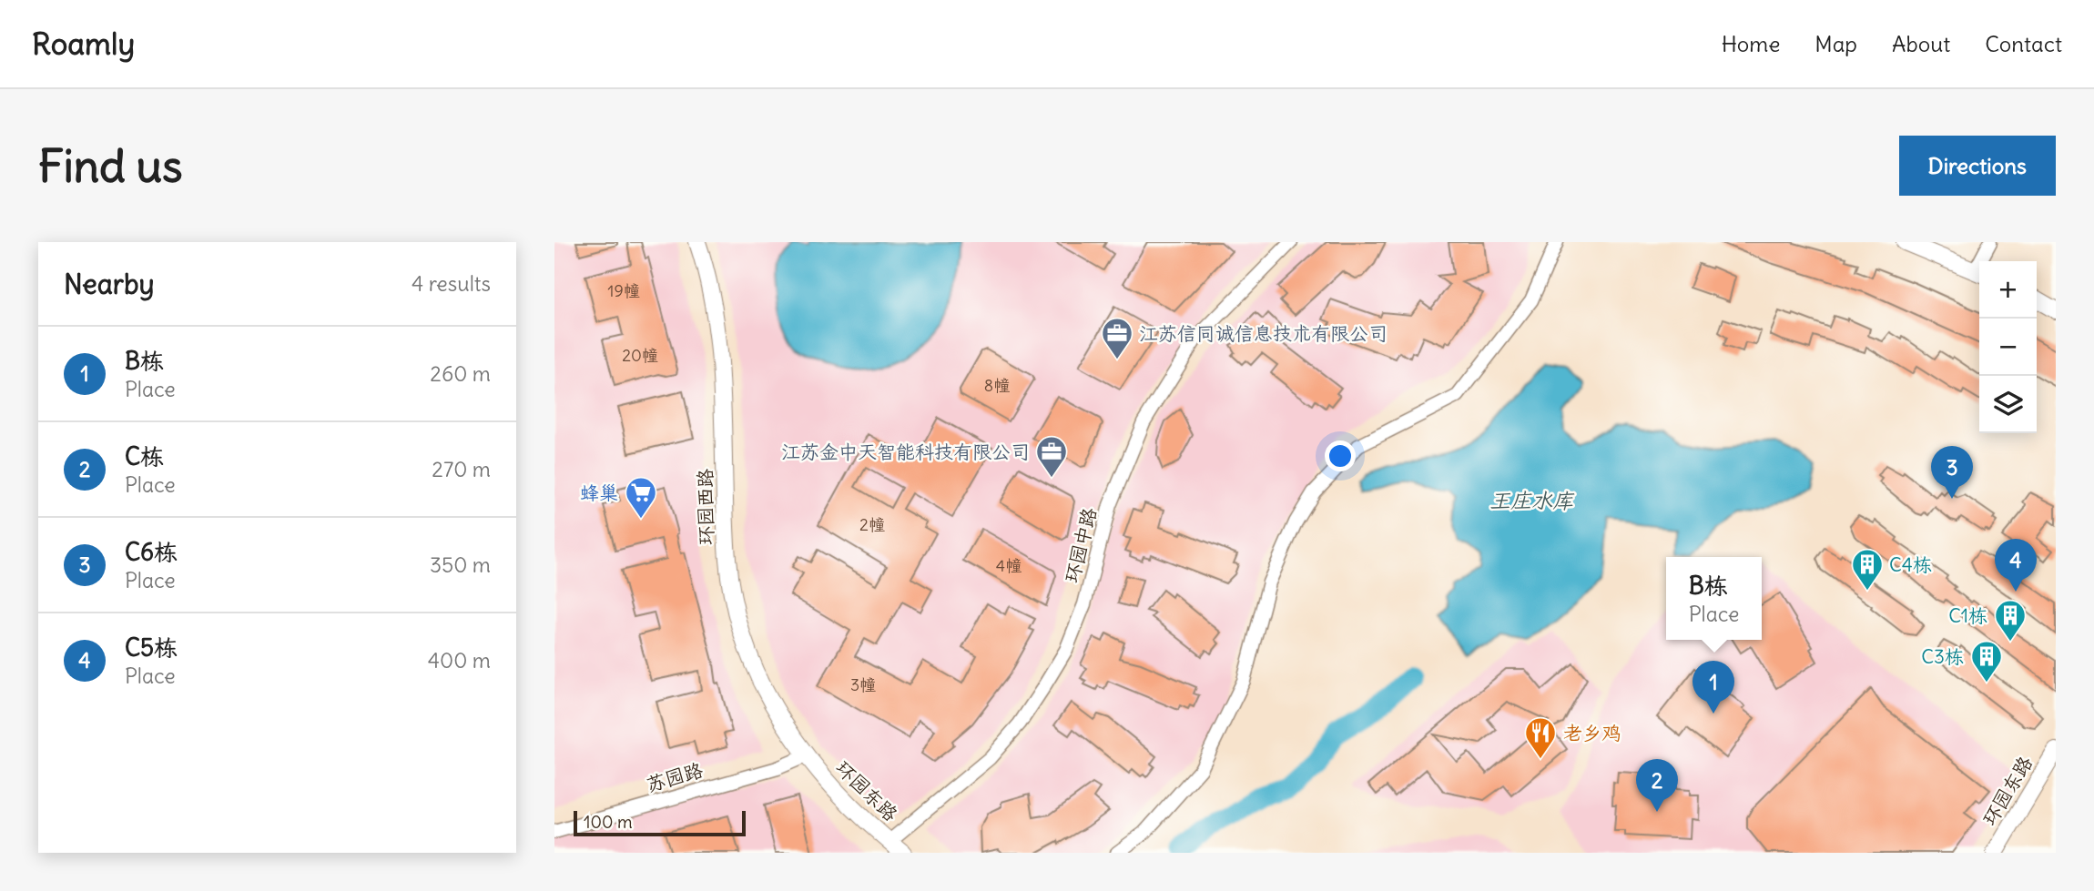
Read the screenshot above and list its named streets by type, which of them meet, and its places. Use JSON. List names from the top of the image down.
{
  "streets": {
    "street": [
      "环园西路",
      "环园中路",
      "苏园路",
      "环园东路"
    ]
  },
  "crossings": [
    ["环园西路", "苏园路"],
    ["环园西路", "环园东路"],
    ["环园中路", "环园东路"],
    ["苏园路", "环园东路"]
  ],
  "water": ["王庄水库"],
  "places": {
    "office": ["江苏信同诚信息技术有限公司", "江苏金中天智能科技有限公司"],
    "supermarket": ["蜂巢"],
    "building": ["C4栋", "C1栋", "C3栋"],
    "restaurant": ["老乡鸡"]
  },
  "house_numbers": [
    "19幢",
    "20幢",
    "8幢",
    "2幢",
    "4幢",
    "3幢"
  ],
  "scale_bar": "100 m",
  "page": {
    "header": "Roamly",
    "nav": [
      "Home",
      "Map",
      "About",
      "Contact"
    ],
    "buttons": "Directions",
    "title": "Find us",
    "heading": ["Nearby", "4 results"],
    "map_buttons": ["+", "−"],
    "list": [
      {
        "mark": "1",
        "name": "B栋",
        "note": "Place",
        "value": "260 m"
      },
      {
        "mark": "2",
        "name": "C栋",
        "note": "Place",
        "value": "270 m"
      },
      {
        "mark": "3",
        "name": "C6栋",
        "note": "Place",
        "value": "350 m"
      },
      {
        "mark": "4",
        "name": "C5栋",
        "note": "Place",
        "value": "400 m"
      }
    ],
    "pins": [
      "3",
      "4",
      "1",
      "2"
    ],
    "popup": ["B栋", "Place"],
    "scale": "100 m"
  }
}
